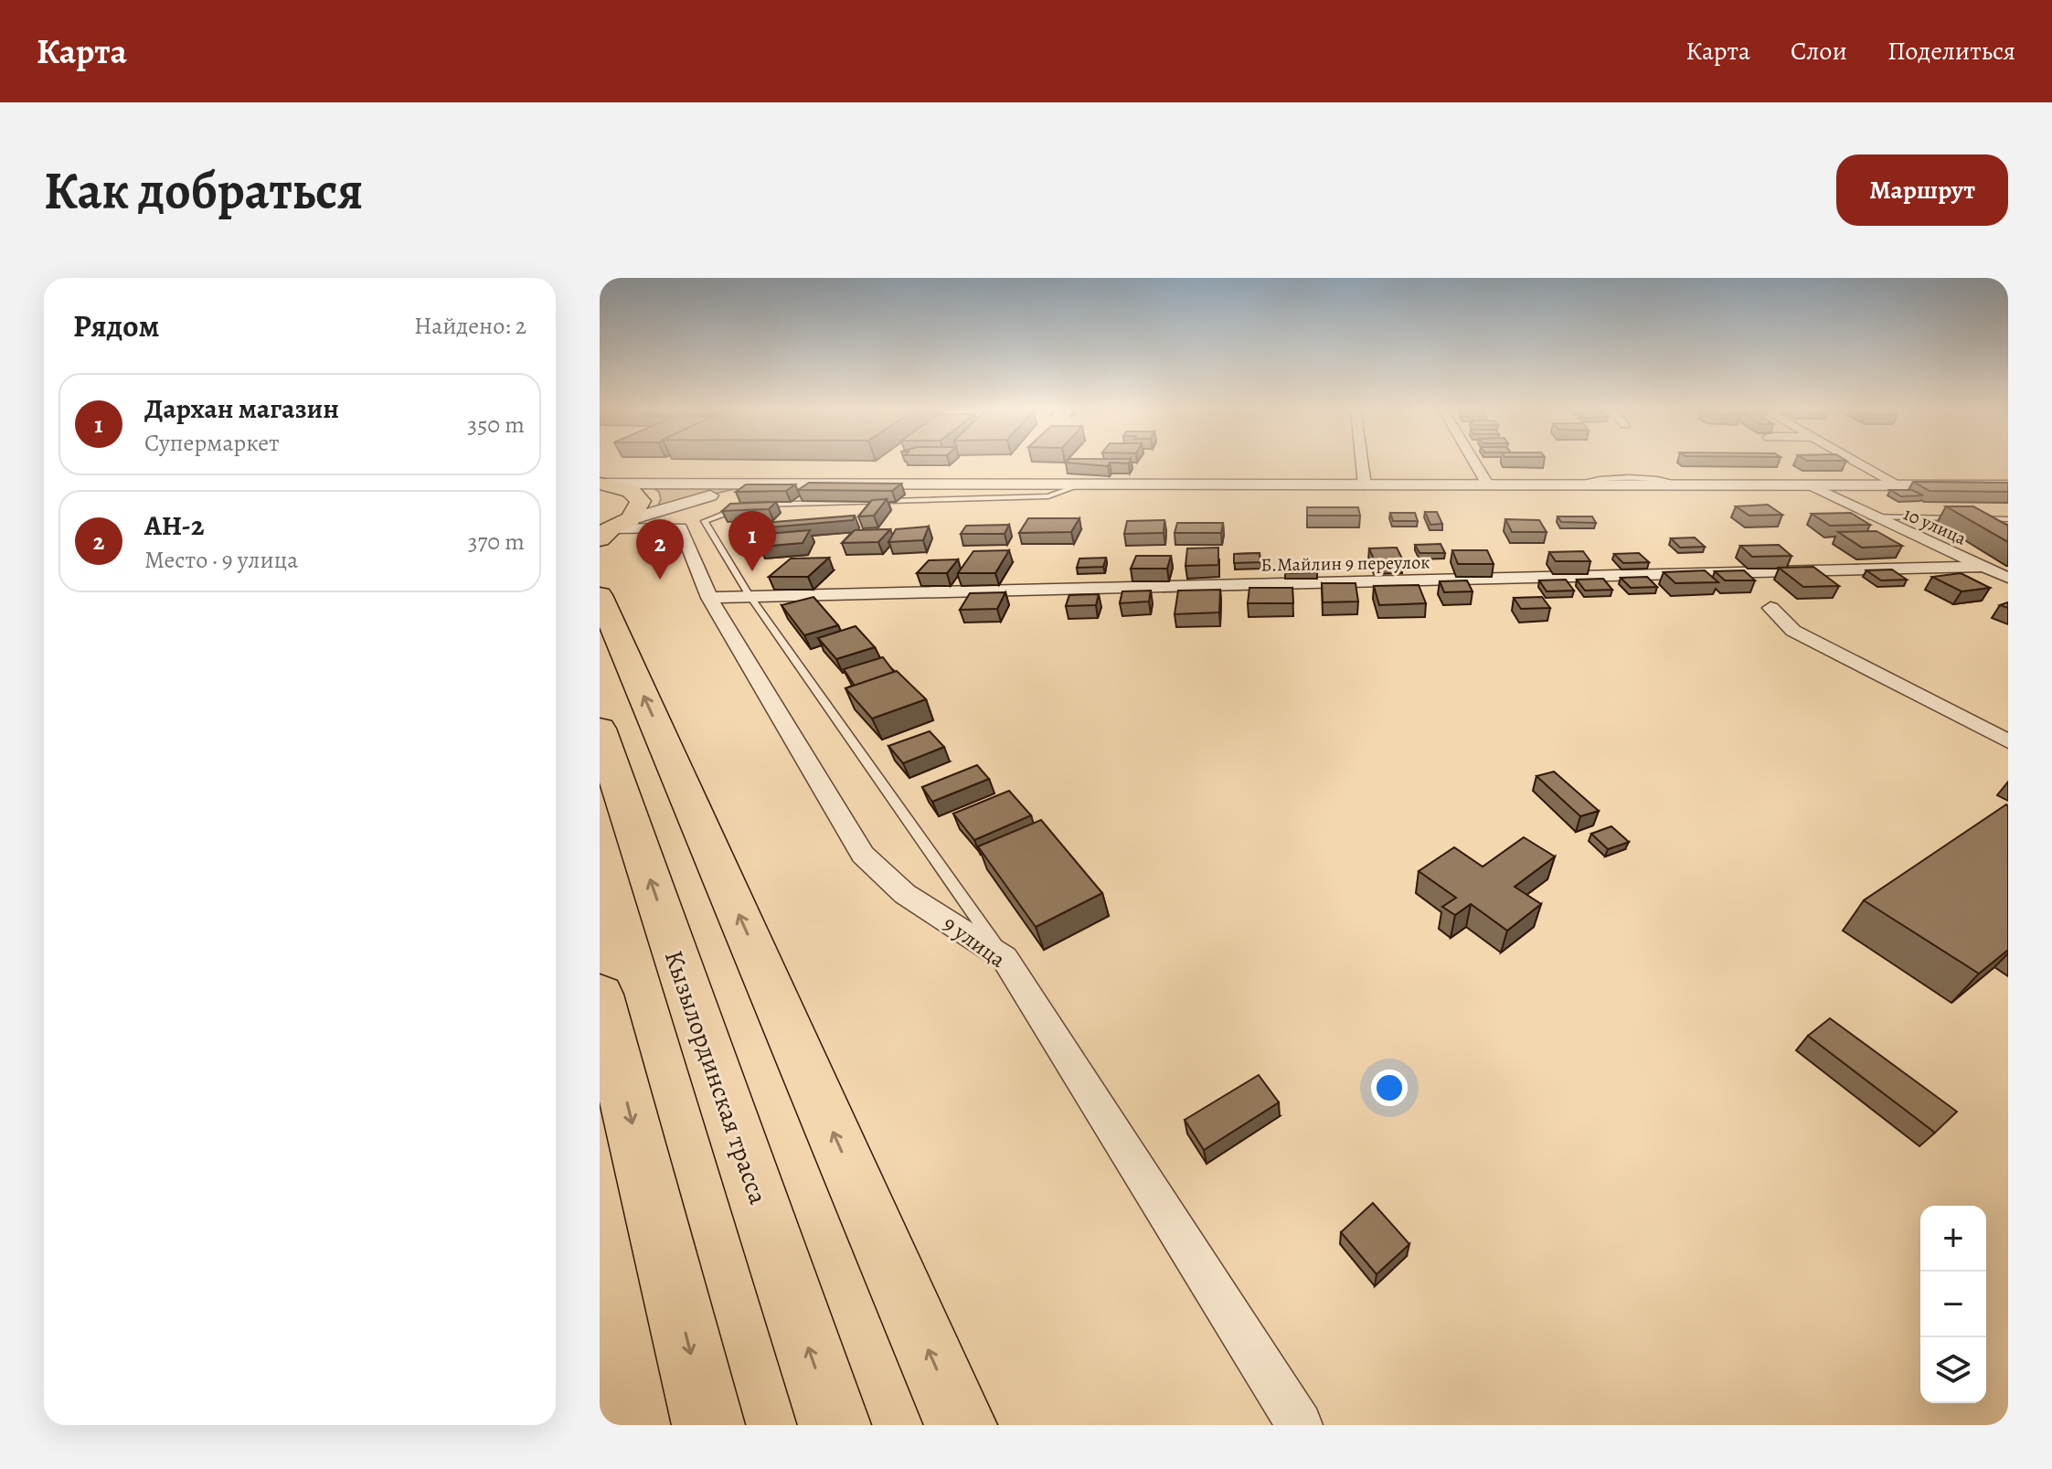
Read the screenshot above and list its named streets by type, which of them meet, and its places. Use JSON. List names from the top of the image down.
{
  "streets": {
    "main road": ["Кызылординская трасса"],
    "street": ["10 улица", "Б.Майлин 9 переулок", "9 улица"]
  },
  "crossings": [
    ["10 улица", "Б.Майлин 9 переулок"],
    ["Б.Майлин 9 переулок", "9 улица"]
  ],
  "page": {
    "header": "Карта",
    "nav": ["Карта", "Слои", "Поделиться"],
    "buttons": "Маршрут",
    "title": "Как добраться",
    "heading": ["Рядом", "Найдено: 2"],
    "list": [
      {
        "mark": "1",
        "name": "Дархан магазин",
        "note": "Супермаркет",
        "value": "350 m"
      },
      {
        "mark": "2",
        "name": "АН-2",
        "note": "Место · 9 улица",
        "value": "370 m"
      }
    ],
    "pins": ["1", "2"],
    "map_buttons": ["+", "−"]
  }
}
